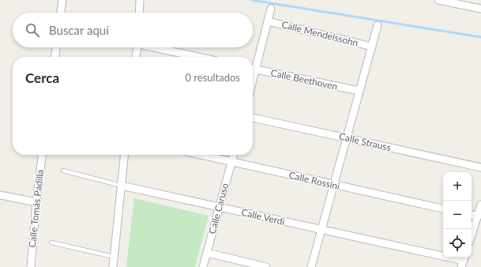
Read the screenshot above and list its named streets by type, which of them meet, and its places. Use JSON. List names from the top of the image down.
{
  "streets": {
    "street": [
      "Calle Mendelssohn",
      "Calle Beethoven",
      "Calle Strauss",
      "Calle Rossini",
      "Calle Tomás Padilla",
      "Calle Caruso",
      "Calle Verdi"
    ]
  },
  "crossings": [
    ["Calle Rossini", "Calle Caruso"],
    ["Calle Caruso", "Calle Verdi"]
  ],
  "page": {
    "search": "Buscar aquí",
    "heading": ["Cerca", "0 resultados"],
    "map_buttons": ["+", "−"]
  }
}
